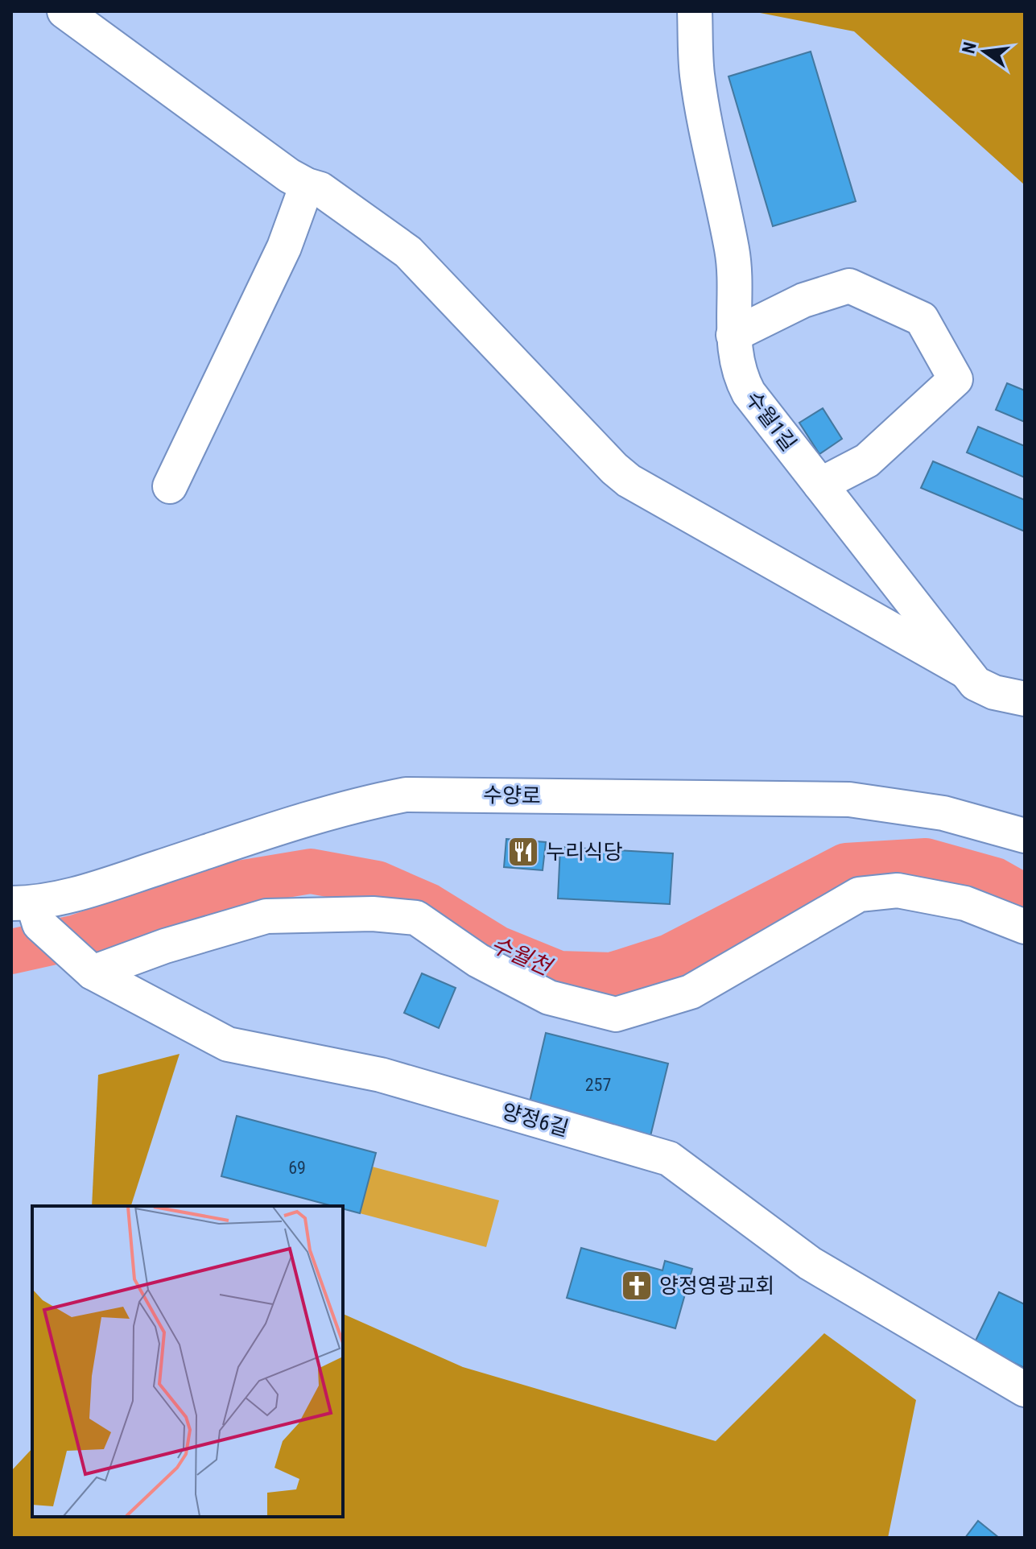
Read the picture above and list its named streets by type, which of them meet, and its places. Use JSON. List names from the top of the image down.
{
  "streets": {
    "street": ["수월1길", "수양로", "양정6길"]
  },
  "crossings": [
    ["수양로", "양정6길"]
  ],
  "water": ["수월천"],
  "places": {
    "restaurant": ["누리식당"],
    "church": ["양정영광교회"]
  },
  "house_numbers": ["257", "69"],
  "north": "left"
}
